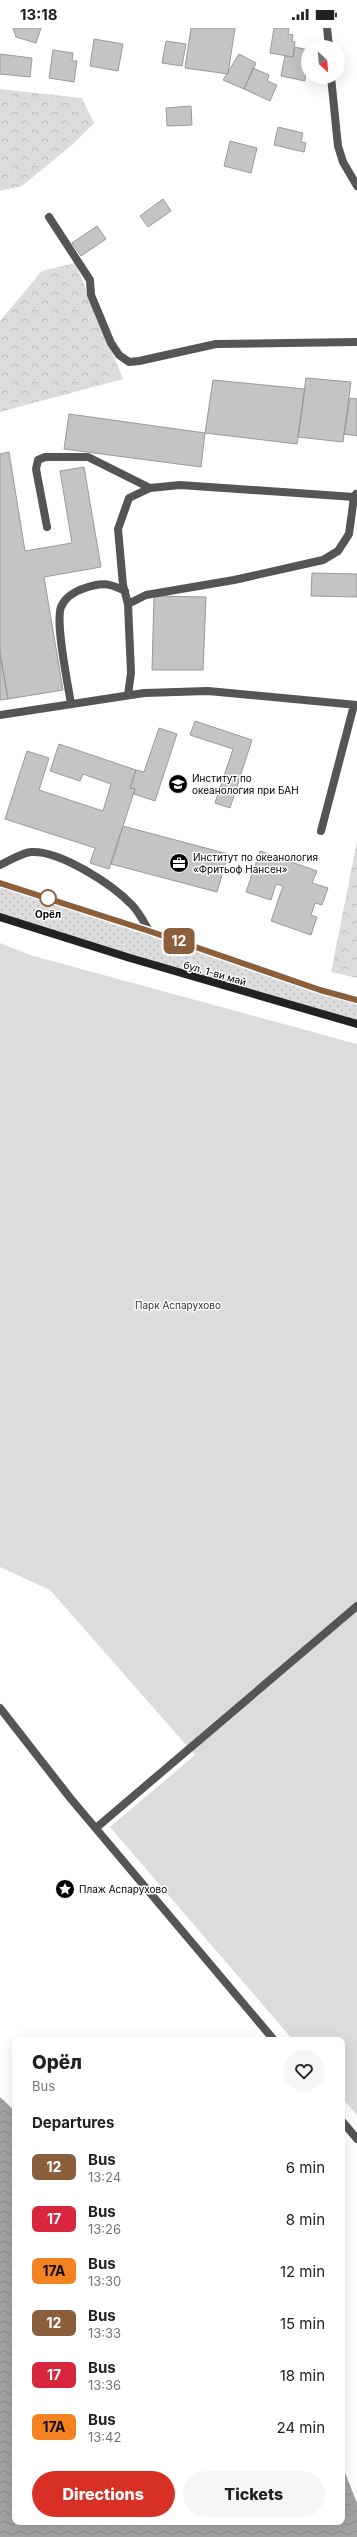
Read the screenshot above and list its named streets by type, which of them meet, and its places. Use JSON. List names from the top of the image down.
{
  "streets": {
    "main road": ["бул. 1-ви май"]
  },
  "parks": ["Парк Аспарухово"],
  "places": {
    "school or university": ["Институт по океанология при БАН"],
    "office": ["Институт по океанология «Фритьоф Нансен»"],
    "other": ["Орёл"],
    "place": ["Плаж Аспарухово"]
  },
  "lines": ["bus line 12"],
  "north": "bottom right",
  "page": {
    "status": "13:18",
    "on_map": "12",
    "heading": [
      ["Орёл", "Bus"],
      "Departures"
    ],
    "list": [
      {
        "mark": "12",
        "name": "Bus",
        "note": "13:24",
        "value": "6 min"
      },
      {
        "mark": "17",
        "name": "Bus",
        "note": "13:26",
        "value": "8 min"
      },
      {
        "mark": "17А",
        "name": "Bus",
        "note": "13:30",
        "value": "12 min"
      },
      {
        "mark": "12",
        "name": "Bus",
        "note": "13:33",
        "value": "15 min"
      },
      {
        "mark": "17",
        "name": "Bus",
        "note": "13:36",
        "value": "18 min"
      },
      {
        "mark": "17А",
        "name": "Bus",
        "note": "13:42",
        "value": "24 min"
      }
    ],
    "buttons": ["Directions", "Tickets"]
  }
}
